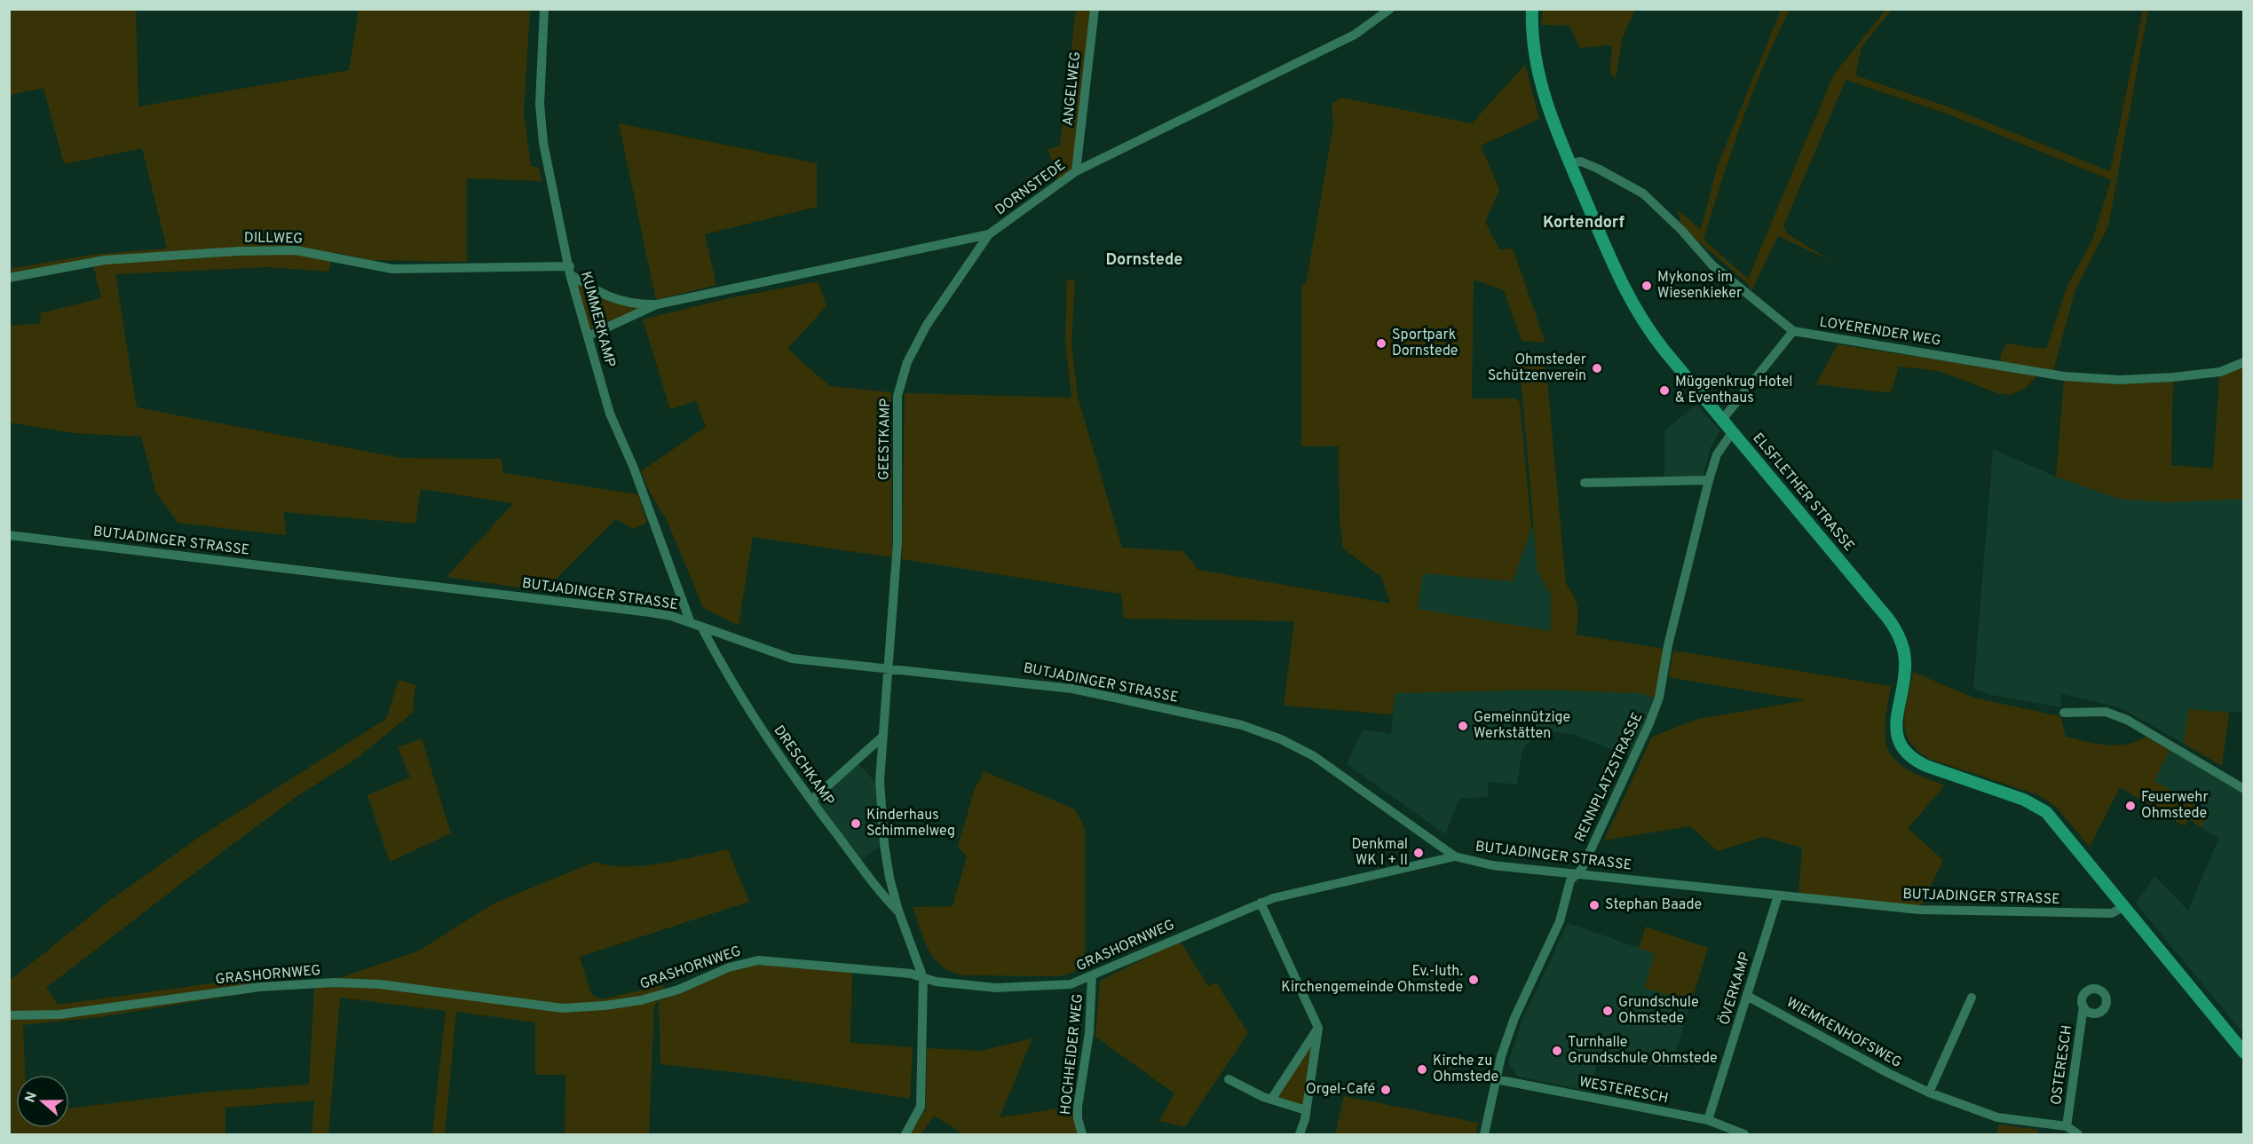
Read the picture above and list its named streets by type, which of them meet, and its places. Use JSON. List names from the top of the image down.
{
  "streets": {
    "main road": ["ELSFLETHER STRASSE"],
    "street": [
      "ANGELWEG",
      "DORNSTEDE",
      "DILLWEG",
      "KUMMERKAMP",
      "LOYERENDER WEG",
      "GEESTKAMP",
      "BUTJADINGER STRASSE",
      "DRESCHKAMP",
      "RENNPLATZSTRASSE",
      "GRASHORNWEG",
      "ÖVERKAMP",
      "WIEMKENHOFSWEG",
      "HOCHHEIDER WEG",
      "OSTERESCH",
      "WESTERESCH"
    ]
  },
  "crossings": [
    ["ANGELWEG", "DORNSTEDE"],
    ["DORNSTEDE", "DILLWEG"],
    ["DORNSTEDE", "KUMMERKAMP"],
    ["DORNSTEDE", "GEESTKAMP"],
    ["DILLWEG", "KUMMERKAMP"],
    ["KUMMERKAMP", "BUTJADINGER STRASSE"],
    ["LOYERENDER WEG", "ELSFLETHER STRASSE"],
    ["GEESTKAMP", "BUTJADINGER STRASSE"],
    ["GEESTKAMP", "DRESCHKAMP"],
    ["ELSFLETHER STRASSE", "BUTJADINGER STRASSE"],
    ["ELSFLETHER STRASSE", "RENNPLATZSTRASSE"],
    ["BUTJADINGER STRASSE", "DRESCHKAMP"],
    ["BUTJADINGER STRASSE", "RENNPLATZSTRASSE"],
    ["BUTJADINGER STRASSE", "GRASHORNWEG"],
    ["BUTJADINGER STRASSE", "ÖVERKAMP"],
    ["RENNPLATZSTRASSE", "WESTERESCH"],
    ["GRASHORNWEG", "HOCHHEIDER WEG"],
    ["ÖVERKAMP", "WIEMKENHOFSWEG"],
    ["ÖVERKAMP", "WESTERESCH"],
    ["WIEMKENHOFSWEG", "OSTERESCH"]
  ],
  "districts": ["Kortendorf", "Dornstede"],
  "places": [
    "Mykonos im Wiesenkieker",
    "Sportpark Dornstede",
    "Ohmsteder Schützenverein",
    "Müggenkrug Hotel & Eventhaus",
    "Gemeinnützige Werkstätten",
    "Feuerwehr Ohmstede",
    "Kinderhaus Schimmelweg",
    "Denkmal WK I + II",
    "Stephan Baade",
    "Ev.-luth. Kirchengemeinde Ohmstede",
    "Grundschule Ohmstede",
    "Turnhalle Grundschule Ohmstede",
    "Kirche zu Ohmstede",
    "Orgel-Café"
  ],
  "north": "left"
}
